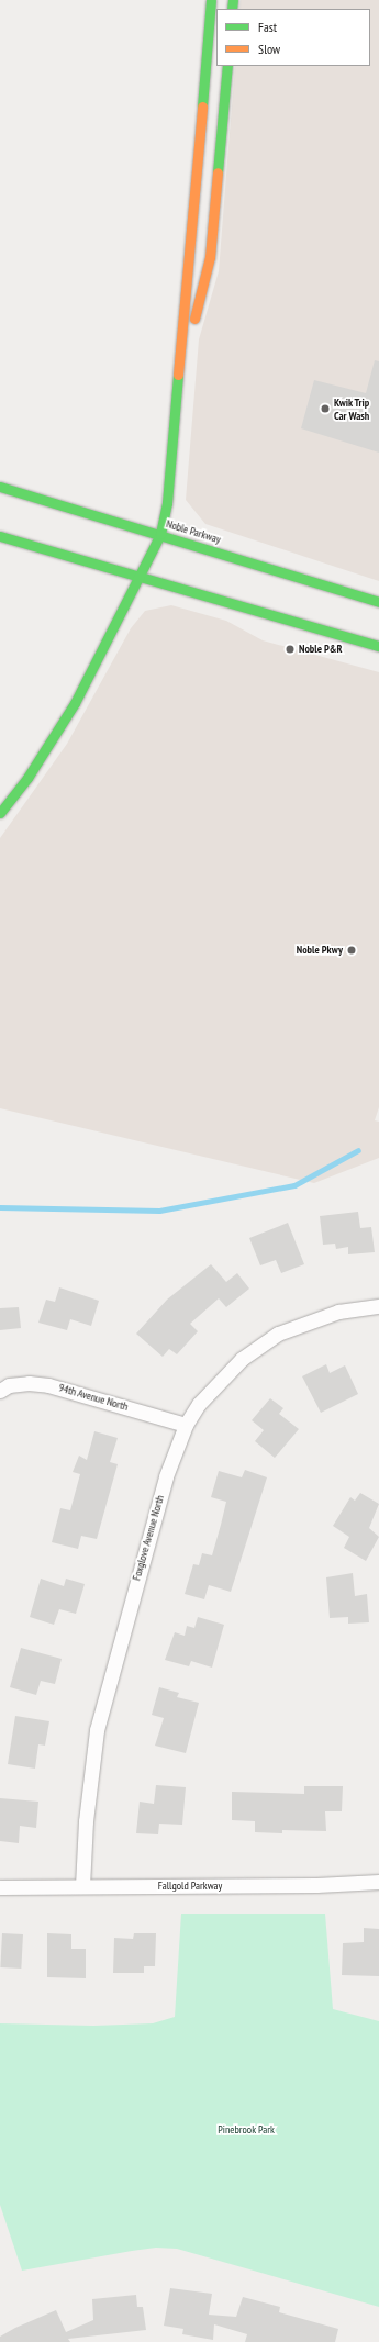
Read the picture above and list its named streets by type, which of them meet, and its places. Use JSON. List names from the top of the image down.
{
  "streets": {
    "main road": ["Noble Parkway"],
    "street": ["94th Avenue North", "Foxglove Avenue North", "Fallgold Parkway"]
  },
  "crossings": [
    ["94th Avenue North", "Foxglove Avenue North"],
    ["Foxglove Avenue North", "Fallgold Parkway"]
  ],
  "parks": ["Pinebrook Park"],
  "places": ["Kwik Trip Car Wash", "Noble P&R", "Noble Pkwy"],
  "legend": ["Fast", "Slow"]
}
